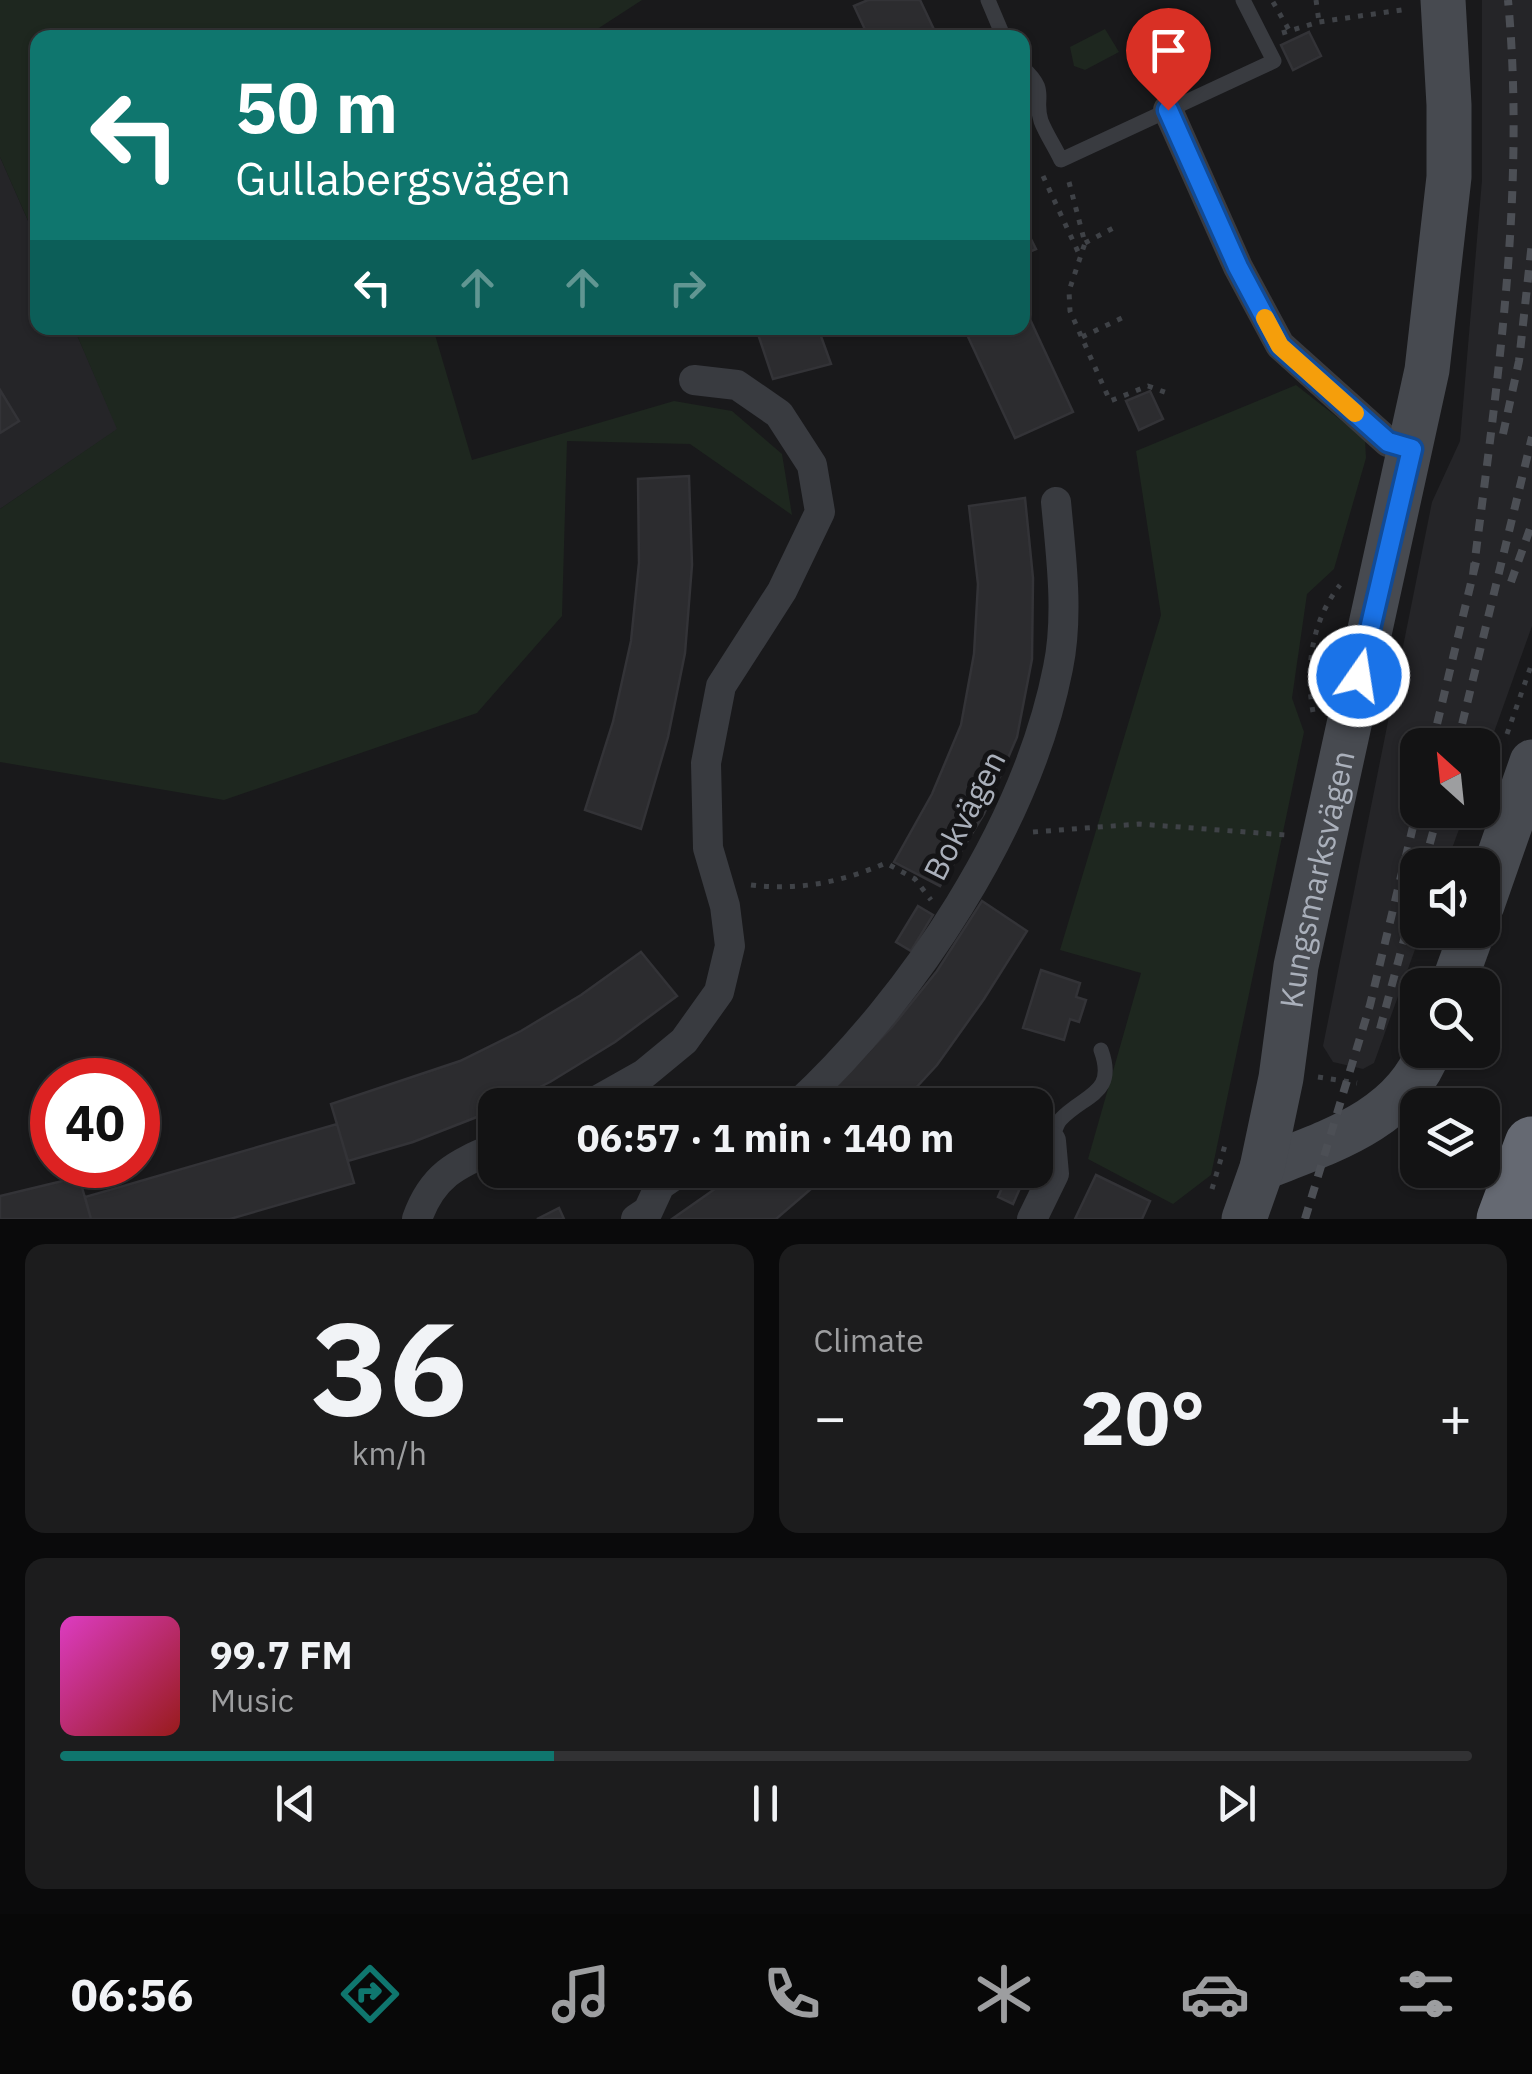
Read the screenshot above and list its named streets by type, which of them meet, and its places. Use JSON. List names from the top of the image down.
{
  "streets": {
    "street": ["Bokvägen", "Kungsmarksvägen"]
  },
  "north": "top left",
  "page": {
    "turn": ["50 m", "Gullabergsvägen"],
    "limit": "40",
    "trip": "06:57 · 1 min · 140 m",
    "tile": [
      ["36", "km/h"],
      "Climate"
    ],
    "heat": ["−", "20°", "+"],
    "song": ["99.7 FM", "Music"],
    "tabs": "06:56"
  }
}
